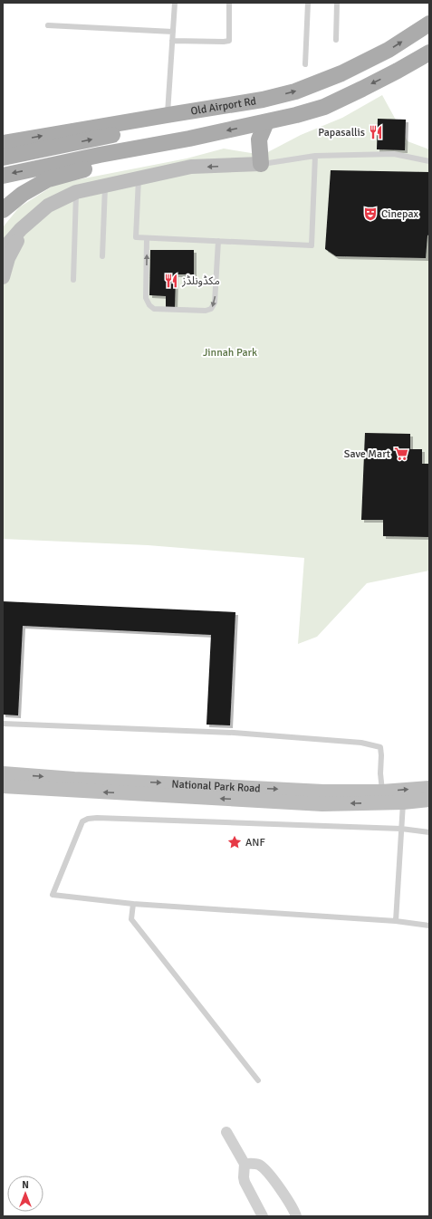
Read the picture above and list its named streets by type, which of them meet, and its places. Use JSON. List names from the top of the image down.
{
  "streets": {
    "main road": ["Old Airport Rd"],
    "street": ["National Park Road"]
  },
  "parks": ["Jinnah Park"],
  "places": {
    "restaurant": ["Papasallis", "مکڈونلڈز"],
    "theatre": ["Cinepax"],
    "supermarket": ["Save Mart"],
    "place": ["ANF"]
  },
  "north": "top"
}
